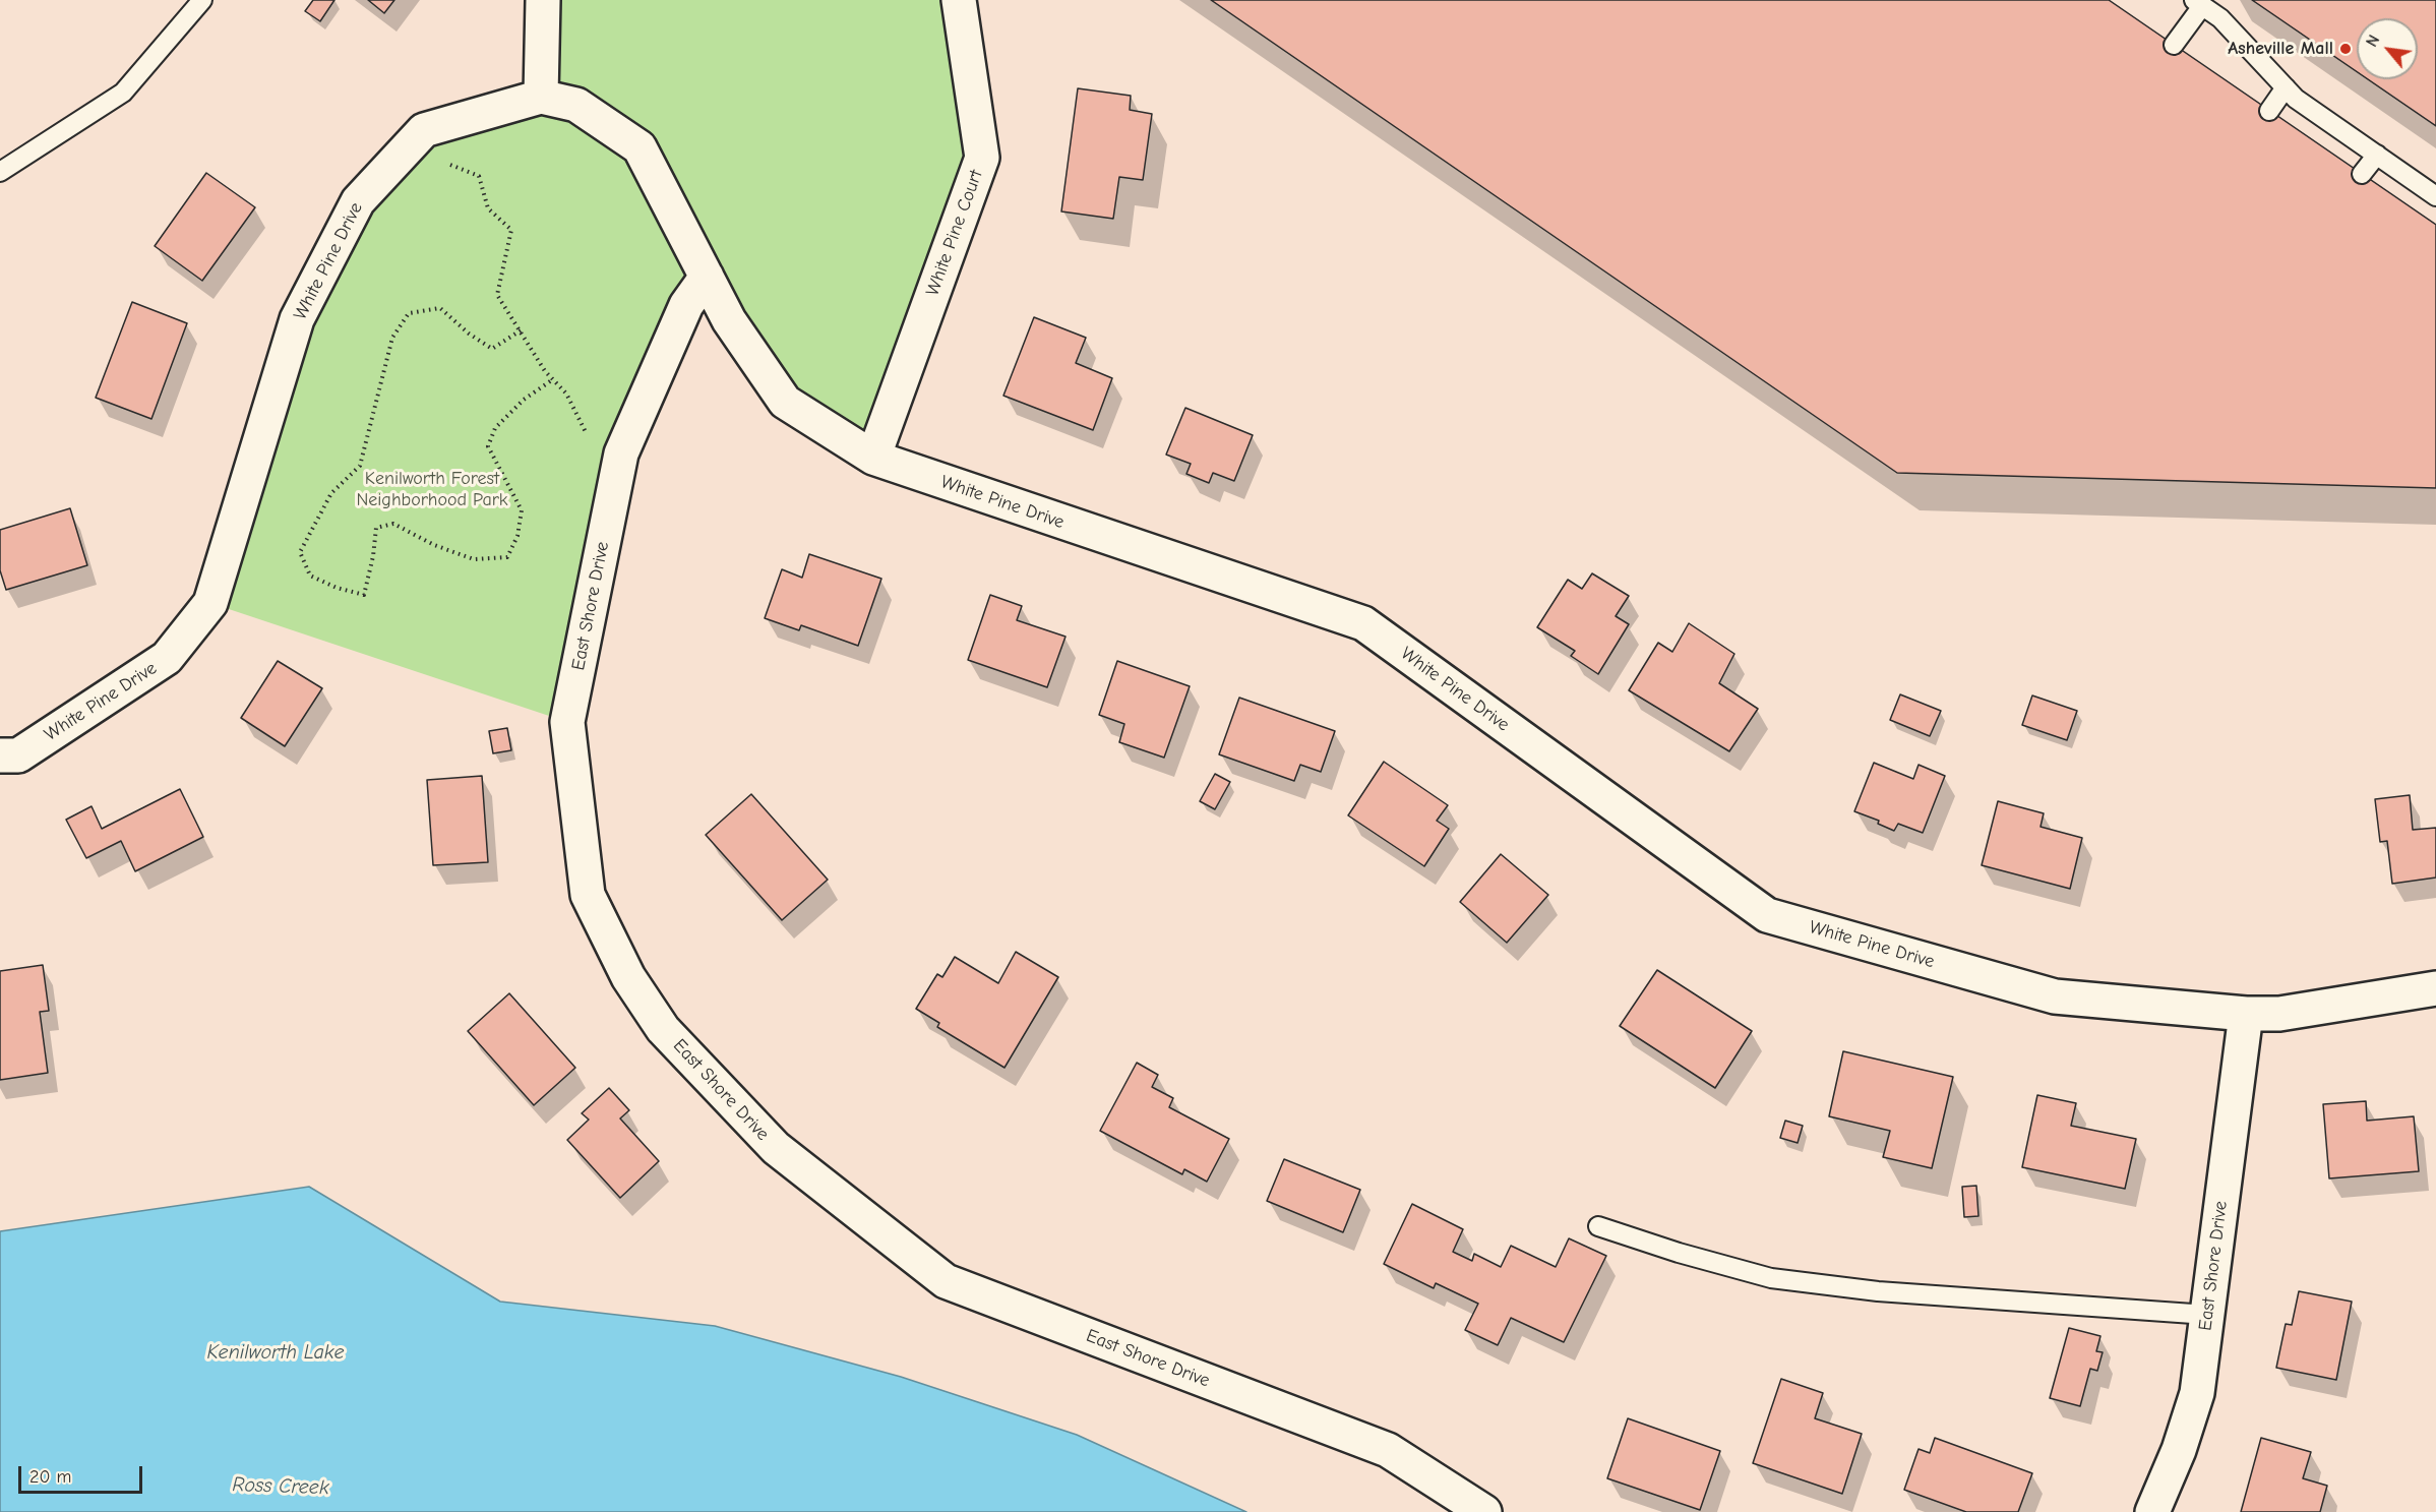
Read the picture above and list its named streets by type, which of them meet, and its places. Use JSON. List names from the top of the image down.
{
  "streets": {
    "street": ["White Pine Court", "White Pine Drive", "East Shore Drive"]
  },
  "crossings": [
    ["White Pine Court", "White Pine Drive"],
    ["White Pine Drive", "East Shore Drive"]
  ],
  "water": ["Kenilworth Lake", "Ross Creek"],
  "parks": ["Kenilworth Forest Neighborhood Park"],
  "places": ["Asheville Mall"],
  "scale_bar": "20 m",
  "north": "top left"
}
